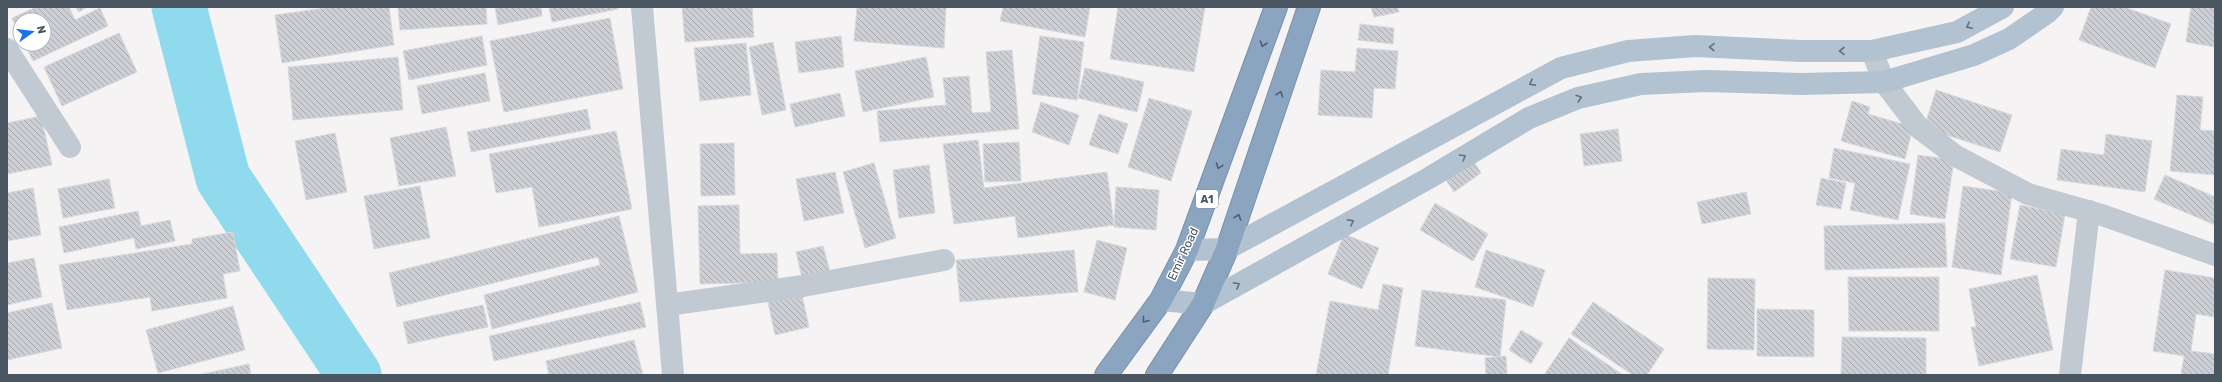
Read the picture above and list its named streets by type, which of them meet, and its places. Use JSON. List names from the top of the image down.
{
  "streets": {
    "highway": ["A1", "Emir Road"]
  },
  "north": "right"
}
